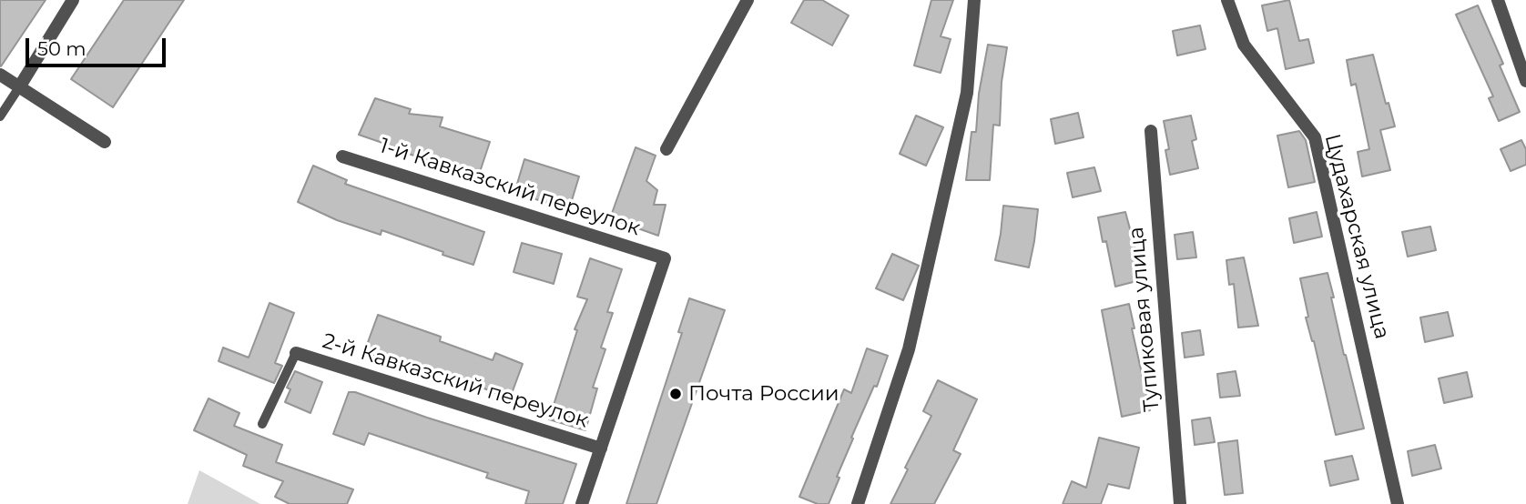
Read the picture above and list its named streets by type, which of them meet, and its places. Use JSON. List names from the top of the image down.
{
  "streets": {
    "street": [
      "1-й Кавказский переулок",
      "Цудахарская улица",
      "Тупиковая улица",
      "2-й Кавказский переулок"
    ]
  },
  "crossings": [
    ["1-й Кавказский переулок", "2-й Кавказский переулок"]
  ],
  "places": ["Почта России"],
  "scale_bar": "50 m"
}
